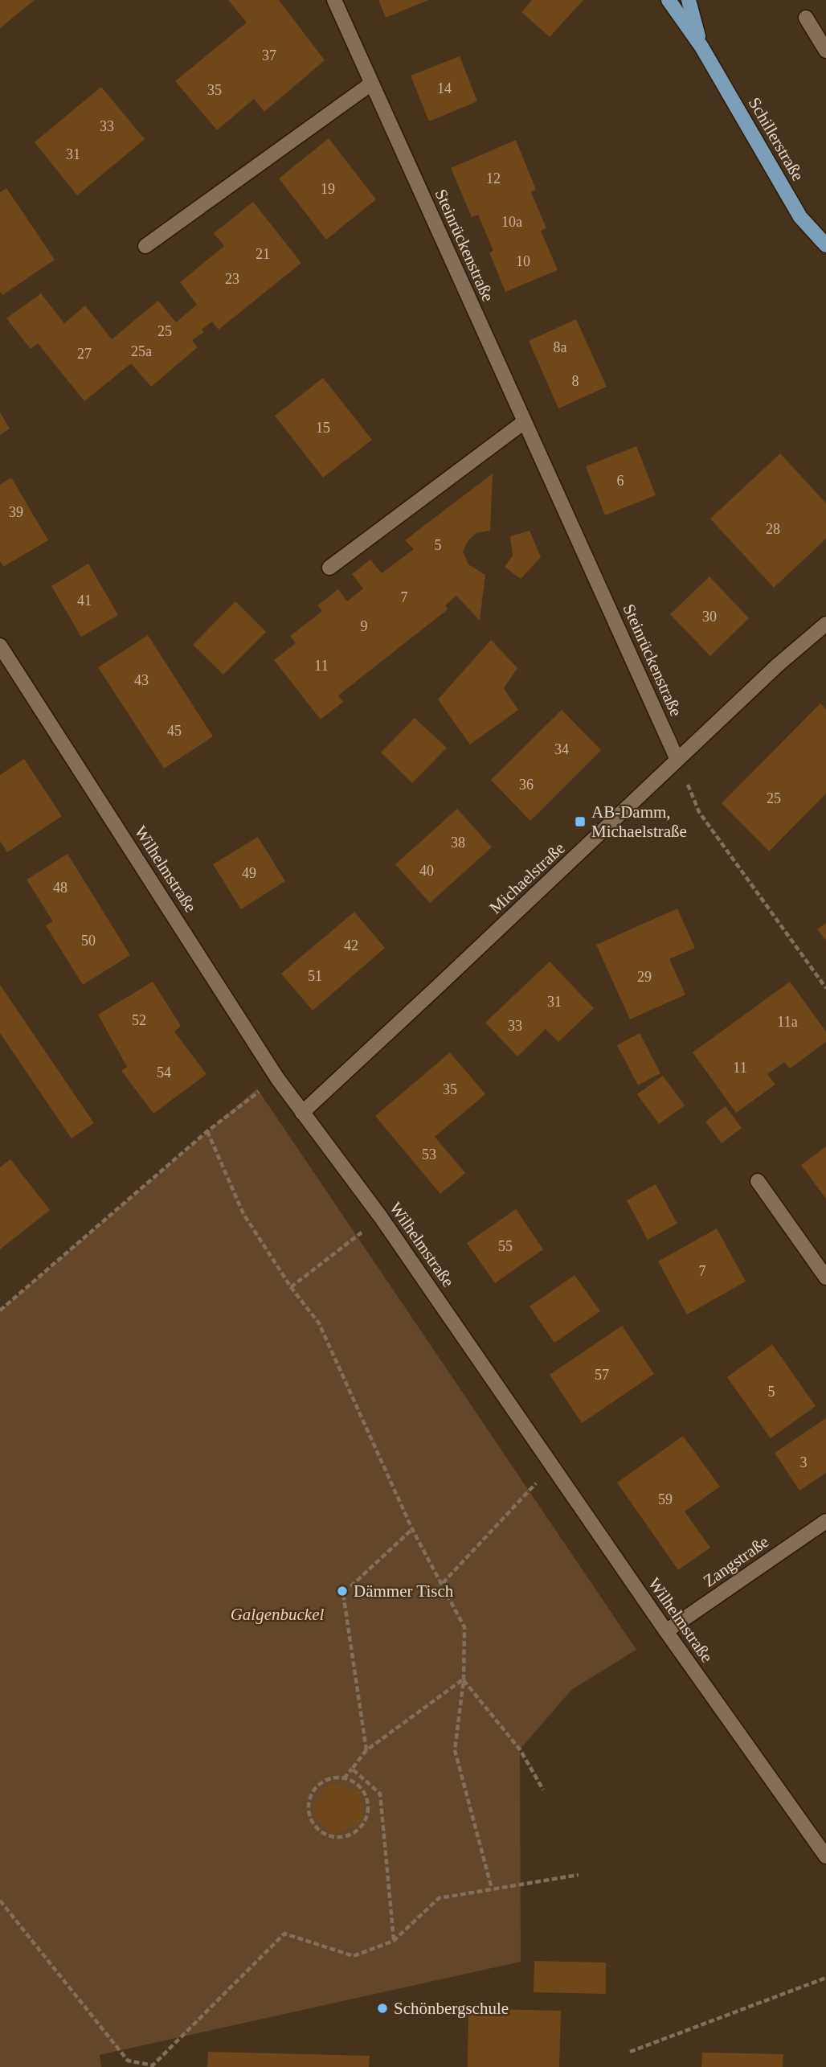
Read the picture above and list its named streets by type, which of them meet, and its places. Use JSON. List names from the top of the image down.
{
  "streets": {
    "main road": ["Schillerstraße"],
    "street": [
      "Steinrückenstraße",
      "Wilhelmstraße",
      "Michaelstraße",
      "Zangstraße"
    ]
  },
  "crossings": [
    ["Steinrückenstraße", "Michaelstraße"],
    ["Wilhelmstraße", "Michaelstraße"],
    ["Wilhelmstraße", "Zangstraße"]
  ],
  "parks": ["Galgenbuckel"],
  "places": {
    "transit": ["AB-Damm, Michaelstraße"],
    "other": ["Dämmer Tisch", "Schönbergschule"]
  },
  "house_numbers": [
    "37",
    "14",
    "35",
    "33",
    "31",
    "12",
    "19",
    "10a",
    "21",
    "10",
    "23",
    "25",
    "8a",
    "25a",
    "27",
    "8",
    "15",
    "6",
    "39",
    "28",
    "5",
    "7",
    "41",
    "30",
    "9",
    "11",
    "43",
    "45",
    "34",
    "36",
    "25",
    "38",
    "40",
    "49",
    "48",
    "50",
    "42",
    "51",
    "29",
    "31",
    "52",
    "11a",
    "33",
    "11",
    "54",
    "35",
    "53",
    "55",
    "7",
    "57",
    "5",
    "3",
    "59"
  ]
}
